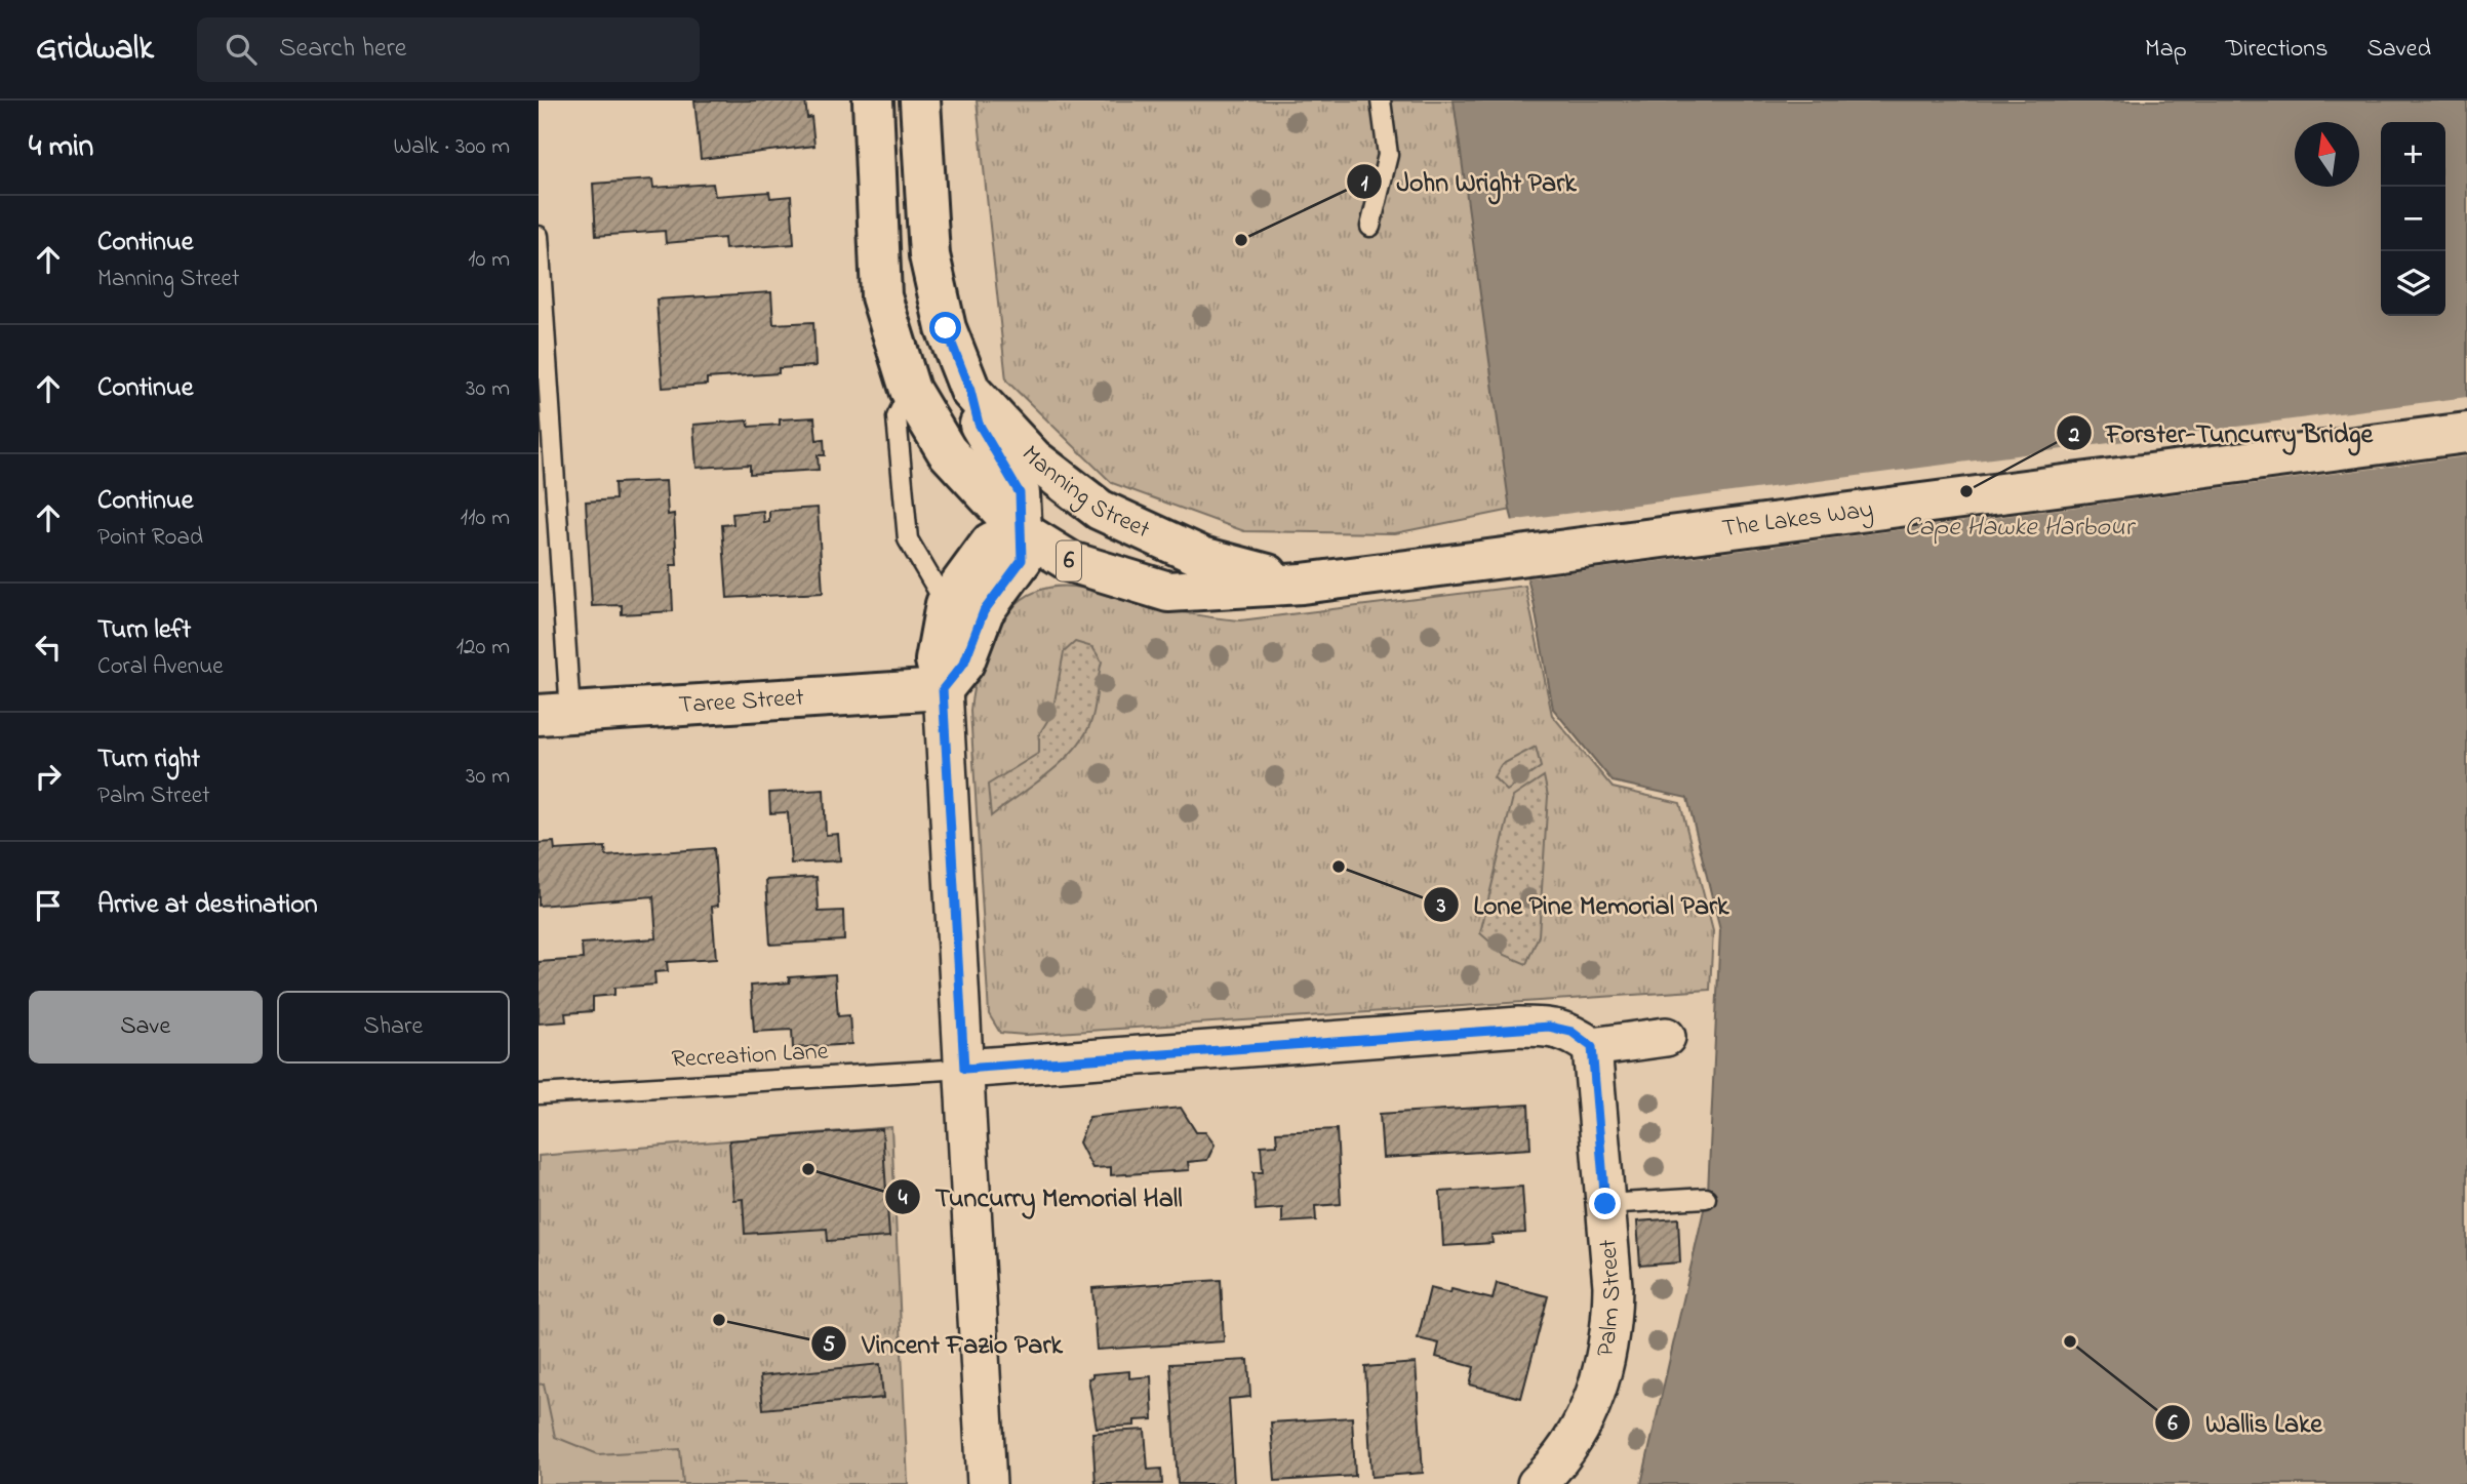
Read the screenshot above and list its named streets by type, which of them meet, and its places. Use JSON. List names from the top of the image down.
{
  "streets": {
    "main road": [
      "Manning Street",
      "The Lakes Way",
      "6",
      "Taree Street"
    ],
    "street": ["Palm Street"],
    "lane": ["Recreation Lane"]
  },
  "crossings": [
    ["Manning Street", "The Lakes Way"]
  ],
  "water": ["Cape Hawke Harbour"],
  "places": [
    "John Wright Park",
    "Forster-Tuncurry Bridge",
    "Lone Pine Memorial Park",
    "Tuncurry Memorial Hall",
    "Vincent Fazio Park",
    "Wallis Lake"
  ],
  "north": "top",
  "page": {
    "header": "Gridwalk",
    "search": "Search here",
    "nav": ["Map", "Directions", "Saved"],
    "heading": ["4 min", "Walk · 300 m"],
    "map_buttons": ["+", "−"],
    "list": [
      ["Continue", "Manning Street", "10 m"],
      ["Continue", "30 m"],
      ["Continue", "Point Road", "110 m"],
      ["Turn left", "Coral Avenue", "120 m"],
      ["Turn right", "Palm Street", "30 m"],
      "Arrive at destination"
    ],
    "buttons": ["Save", "Share"]
  }
}
